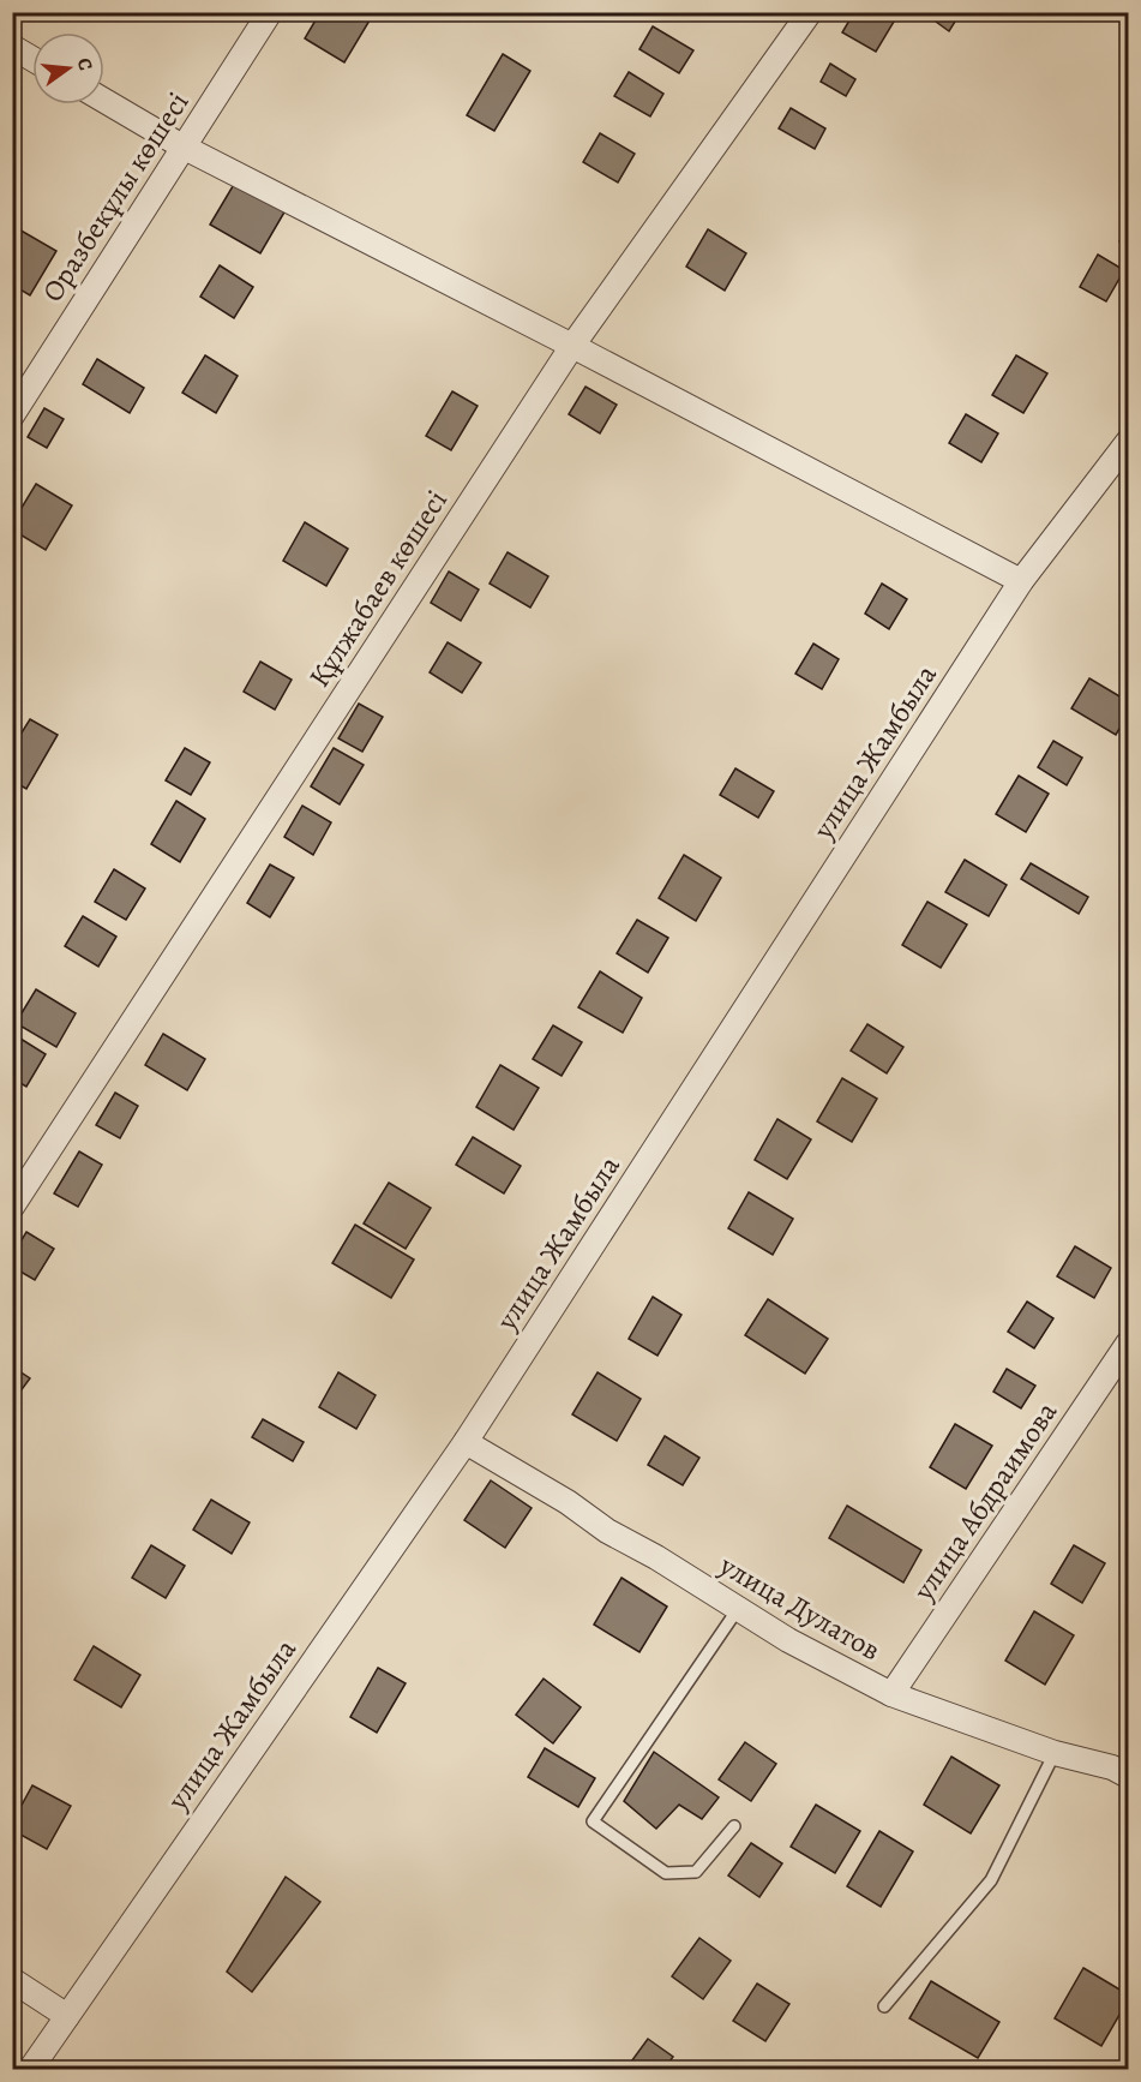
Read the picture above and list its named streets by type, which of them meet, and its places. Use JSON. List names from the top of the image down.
{
  "streets": {
    "street": [
      "Оразбекұлы көшесі",
      "Құлжабаев көшесі",
      "улица Жамбыла",
      "улица Абдраимова",
      "улица Дулатов"
    ]
  },
  "crossings": [
    ["улица Жамбыла", "улица Дулатов"],
    ["улица Абдраимова", "улица Дулатов"]
  ],
  "north": "right"
}
